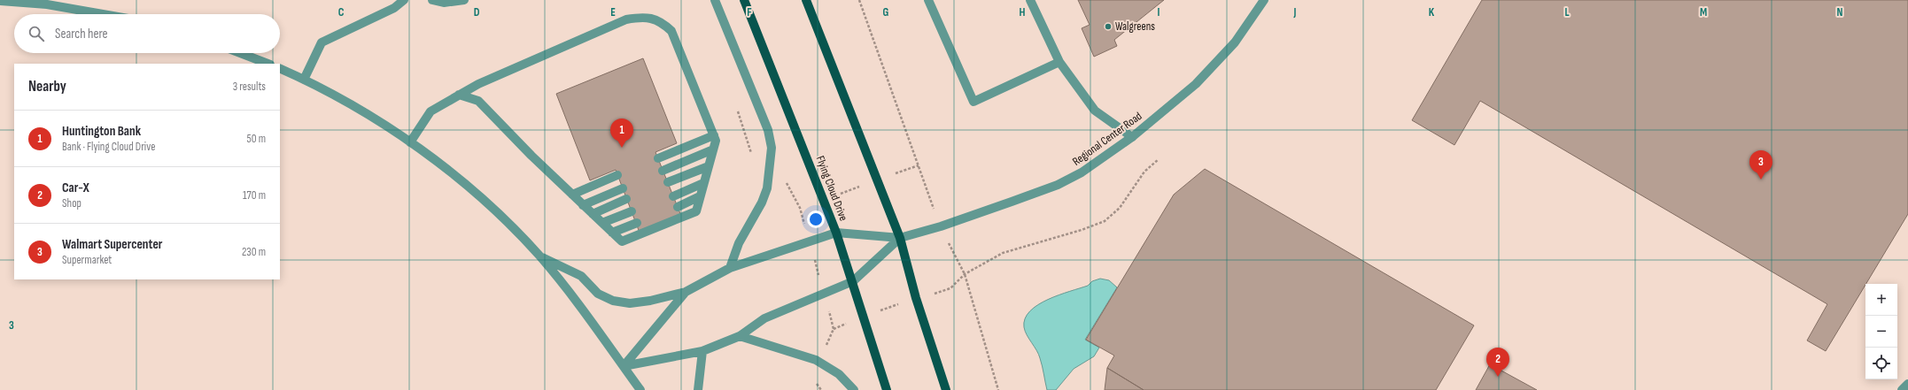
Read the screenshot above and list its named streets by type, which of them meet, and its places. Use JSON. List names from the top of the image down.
{
  "streets": {
    "main road": ["Flying Cloud Drive"],
    "street": ["Regional Center Road"]
  },
  "crossings": [
    ["Regional Center Road", "Flying Cloud Drive"]
  ],
  "places": ["Walgreens"],
  "page": {
    "search": "Search here",
    "heading": ["Nearby", "3 results"],
    "list": [
      {
        "mark": "1",
        "name": "Huntington Bank",
        "note": "Bank · Flying Cloud Drive",
        "value": "50 m"
      },
      {
        "mark": "2",
        "name": "Car-X",
        "note": "Shop",
        "value": "170 m"
      },
      {
        "mark": "3",
        "name": "Walmart Supercenter",
        "note": "Supermarket",
        "value": "230 m"
      }
    ],
    "pins": ["1", "3", "2"],
    "map_buttons": ["+", "−"]
  },
  "grid": {
    "columns": [
      "C",
      "D",
      "E",
      "F",
      "G",
      "H",
      "I",
      "J",
      "K",
      "L",
      "M",
      "N"
    ],
    "rows": ["3"]
  }
}
